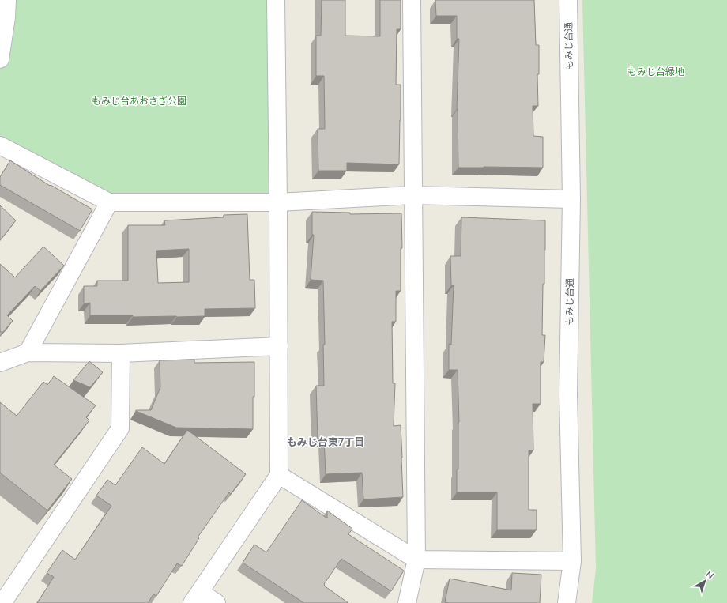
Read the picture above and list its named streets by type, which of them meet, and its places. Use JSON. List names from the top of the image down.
{
  "streets": {
    "street": ["もみじ台通"]
  },
  "districts": ["もみじ台東7丁目"],
  "parks": ["もみじ台緑地", "もみじ台あおさぎ公園"],
  "north": "top right"
}
